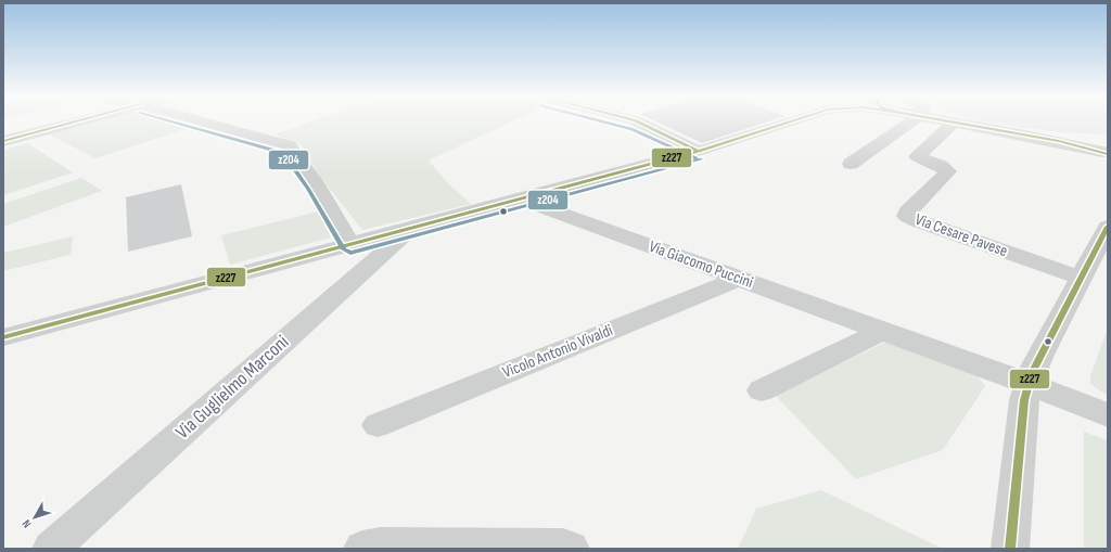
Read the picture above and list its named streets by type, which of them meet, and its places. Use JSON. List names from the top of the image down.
{
  "streets": {
    "street": [
      "Via Cesare Pavese",
      "Via Giacomo Puccini",
      "Vicolo Antonio Vivaldi",
      "Via Guglielmo Marconi"
    ]
  },
  "crossings": [
    ["Via Giacomo Puccini", "Vicolo Antonio Vivaldi"]
  ],
  "lines": ["transit line z227", "transit line z204"],
  "north": "bottom left"
}
